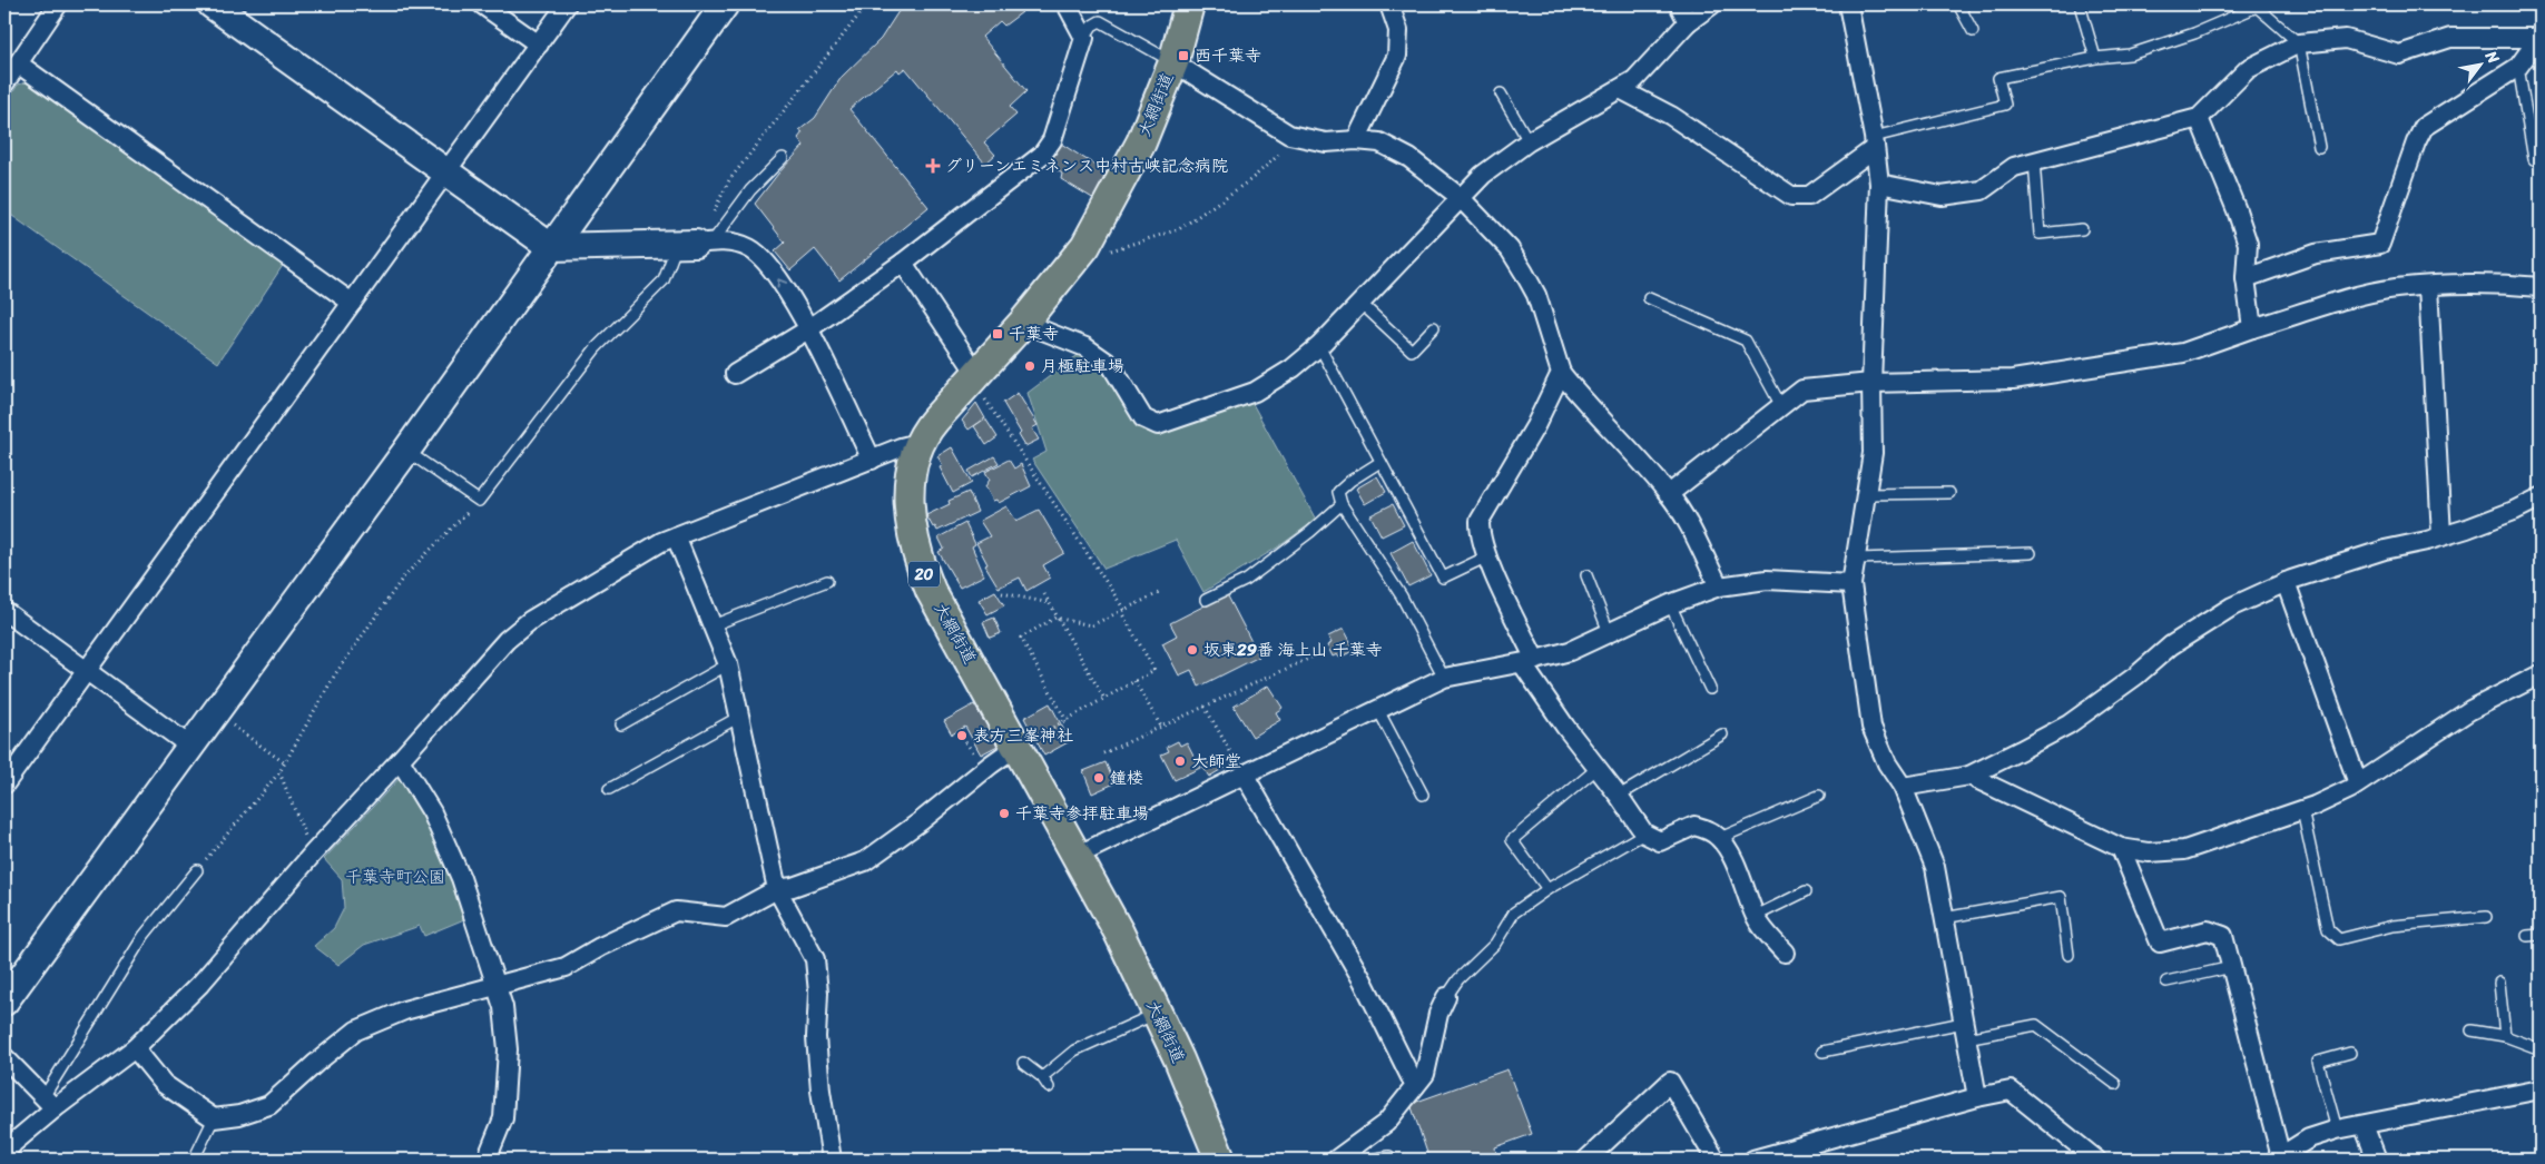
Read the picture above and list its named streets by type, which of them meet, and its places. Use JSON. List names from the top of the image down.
{
  "streets": {
    "main road": ["大網街道", "20"]
  },
  "parks": ["千葉寺町公園"],
  "places": {
    "transit": ["西千葉寺", "千葉寺"],
    "health": ["グリーンエミネンス中村古峡記念病院"],
    "other": [
      "月極駐車場",
      "坂東29番 海上山 千葉寺",
      "表方三峯神社",
      "大師堂",
      "鐘楼",
      "千葉寺参拝駐車場"
    ]
  },
  "north": "top right"
}
